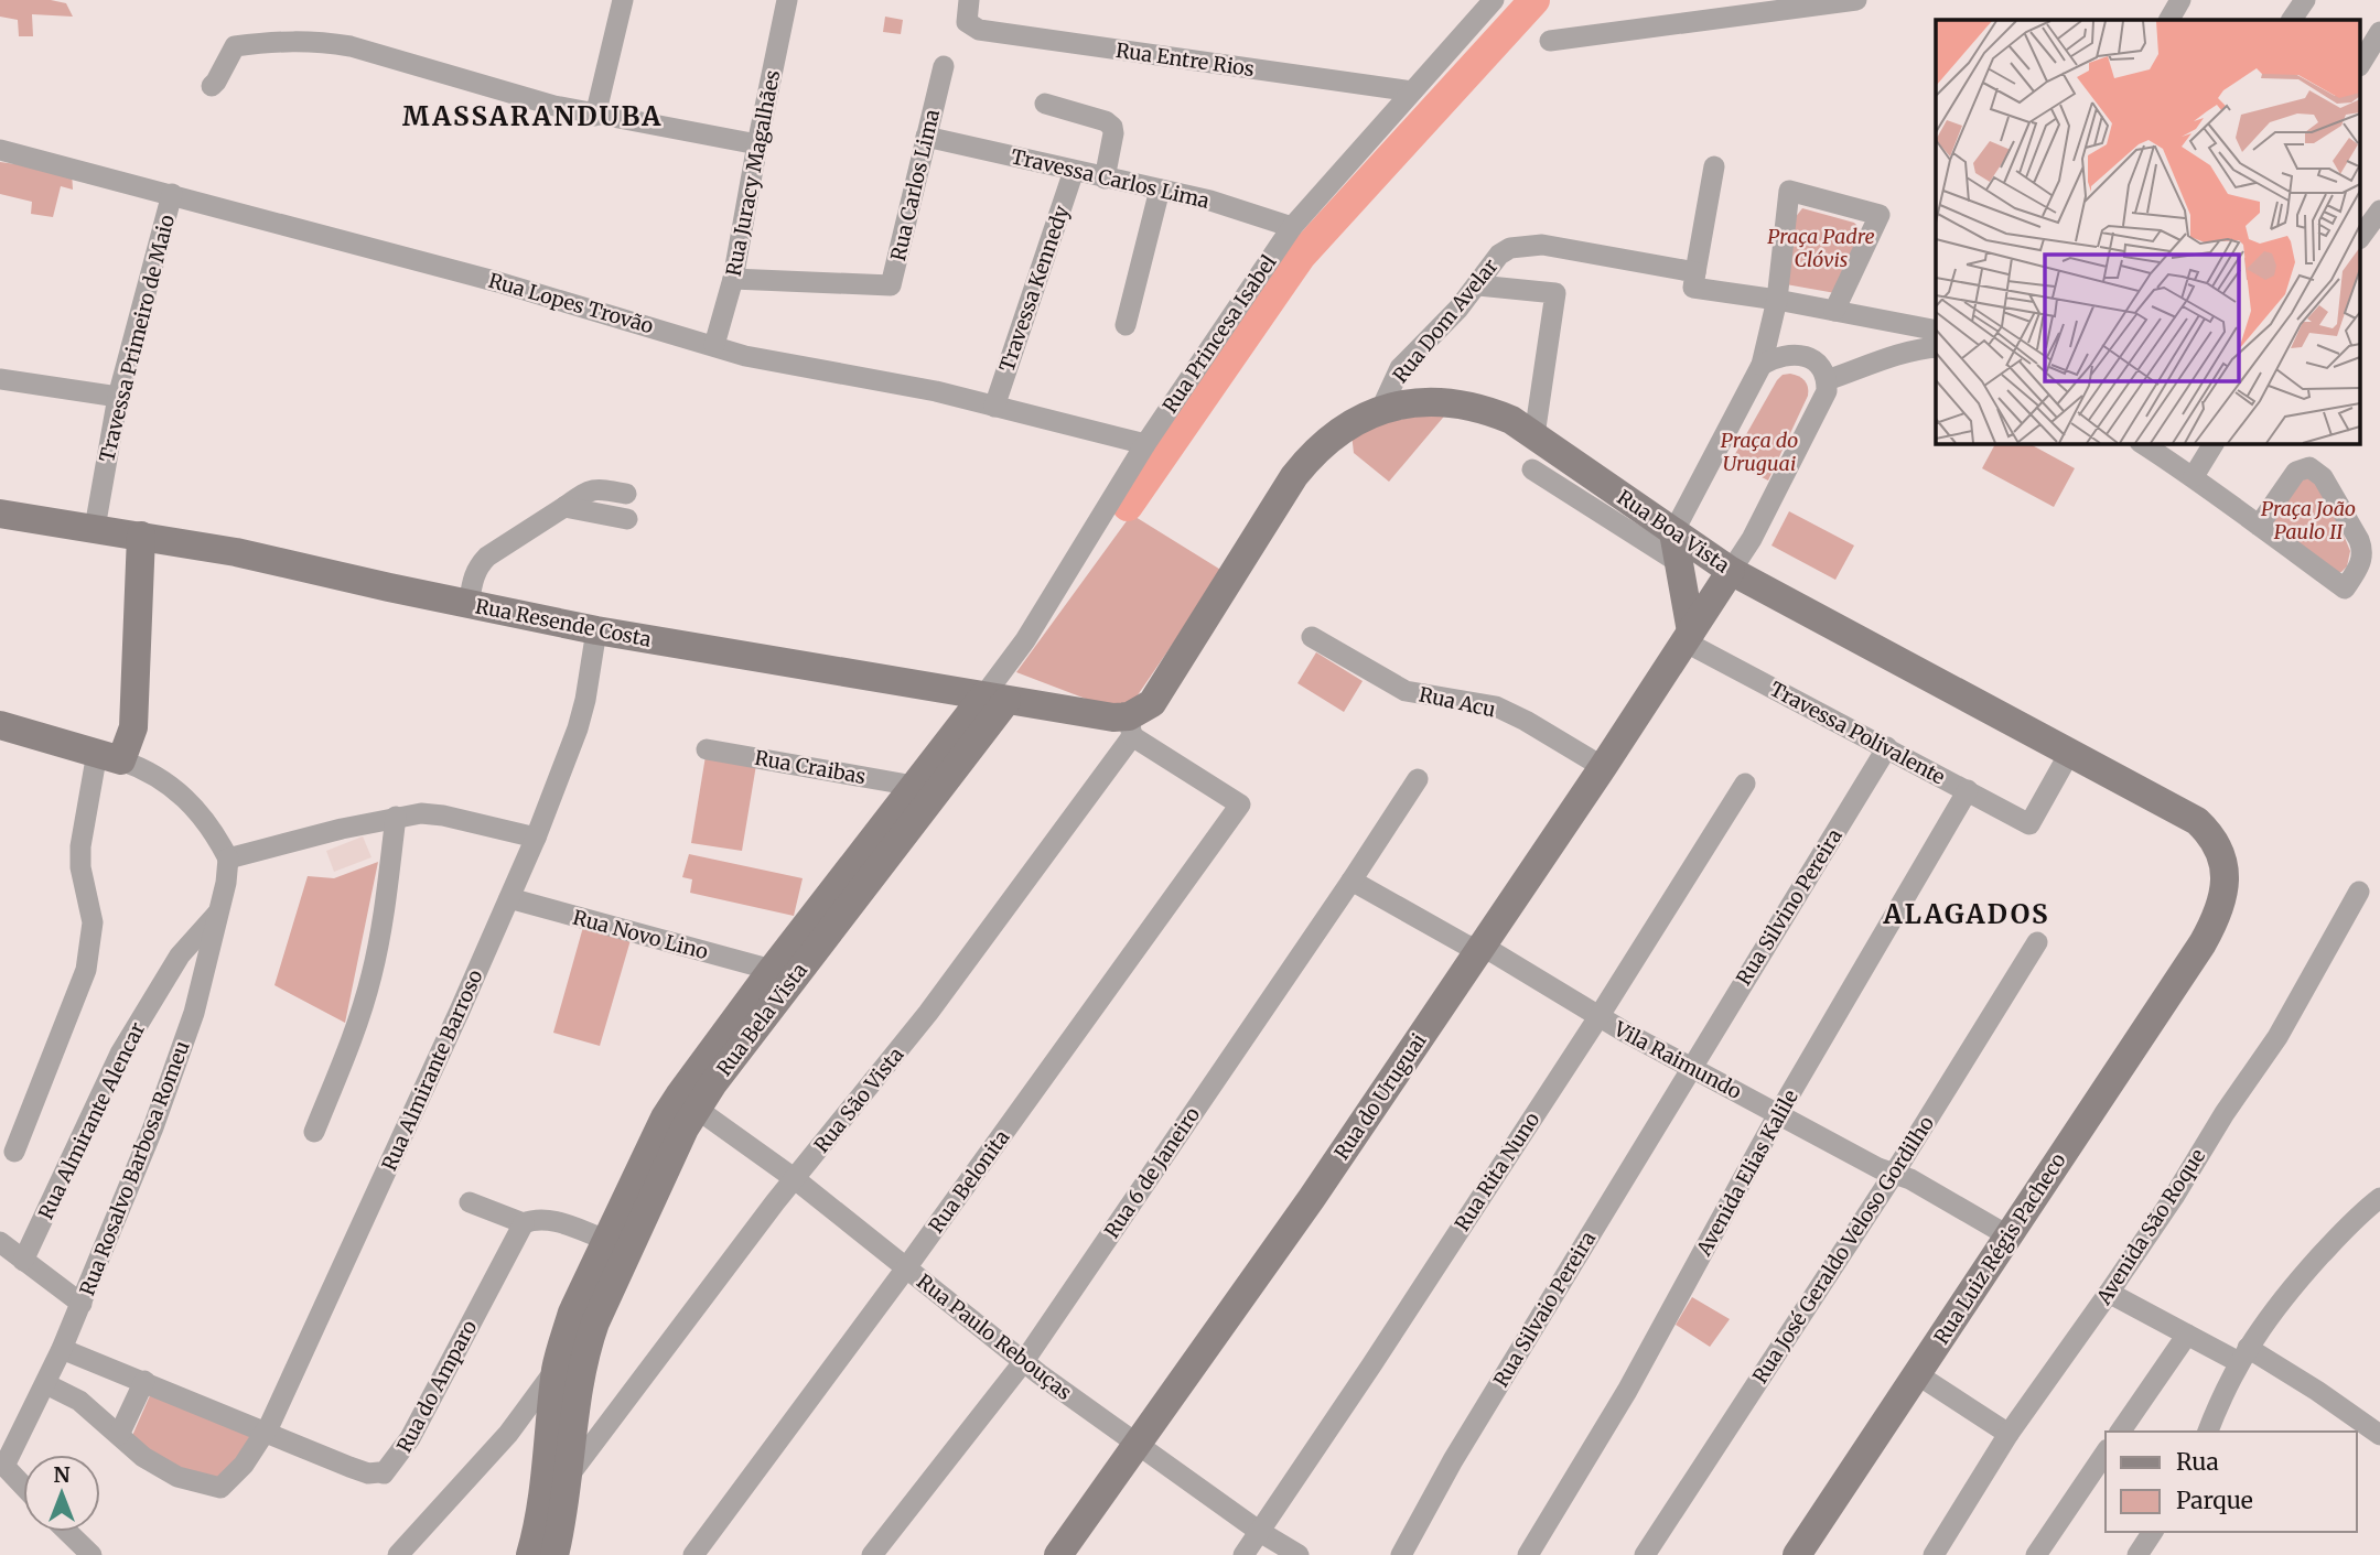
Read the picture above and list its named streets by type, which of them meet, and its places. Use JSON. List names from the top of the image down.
{
  "streets": {
    "main road": [
      "Rua Boa Vista",
      "Rua Resende Costa",
      "Rua Bela Vista",
      "Rua do Uruguai",
      "Rua Luiz Régis Pacheco"
    ],
    "street": [
      "Rua Entre Rios",
      "Rua Juracy Magalhães",
      "Travessa Carlos Lima",
      "Rua Carlos Lima",
      "Travessa Kennedy",
      "Rua Lopes Trovão",
      "Rua Dom Avelar",
      "Rua Princesa Isabel",
      "Travessa Primeiro de Maio",
      "Rua Acu",
      "Travessa Polivalente",
      "Rua Craibas",
      "Rua Silvino Pereira",
      "Rua Novo Lino",
      "Vila Raimundo",
      "Rua Almirante Barroso",
      "Rua São Vista",
      "Rua Almirante Alencar",
      "Rua Rosalvo Barbosa Romeu",
      "Rua Rita Nuno",
      "Rua 6 de Janeiro",
      "Avenida Elias Kalile",
      "Rua Belonita",
      "Avenida São Roque",
      "Rua José Geraldo Veloso Gordilho",
      "Rua Silvaio Pereira",
      "Rua Paulo Rebouças",
      "Rua do Amparo"
    ]
  },
  "crossings": [
    ["Rua Entre Rios", "Rua Princesa Isabel"],
    ["Rua Juracy Magalhães", "Rua Carlos Lima"],
    ["Rua Juracy Magalhães", "Rua Lopes Trovão"],
    ["Travessa Carlos Lima", "Rua Carlos Lima"],
    ["Travessa Carlos Lima", "Travessa Kennedy"],
    ["Travessa Carlos Lima", "Rua Princesa Isabel"],
    ["Travessa Kennedy", "Rua Lopes Trovão"],
    ["Rua Lopes Trovão", "Rua Princesa Isabel"],
    ["Rua Lopes Trovão", "Travessa Primeiro de Maio"],
    ["Rua Dom Avelar", "Rua Boa Vista"],
    ["Rua Princesa Isabel", "Rua Resende Costa"],
    ["Rua Princesa Isabel", "Rua Bela Vista"],
    ["Travessa Primeiro de Maio", "Rua Resende Costa"],
    ["Rua Boa Vista", "Rua Resende Costa"],
    ["Rua Boa Vista", "Travessa Polivalente"],
    ["Rua Boa Vista", "Rua do Uruguai"],
    ["Rua Boa Vista", "Rua São Vista"],
    ["Rua Boa Vista", "Rua Belonita"],
    ["Rua Boa Vista", "Rua Luiz Régis Pacheco"],
    ["Rua Resende Costa", "Rua Bela Vista"],
    ["Rua Resende Costa", "Rua Almirante Barroso"],
    ["Rua Resende Costa", "Rua São Vista"],
    ["Rua Resende Costa", "Rua Belonita"],
    ["Rua Acu", "Rua do Uruguai"],
    ["Travessa Polivalente", "Rua Silvino Pereira"],
    ["Travessa Polivalente", "Rua do Uruguai"],
    ["Travessa Polivalente", "Avenida Elias Kalile"],
    ["Rua Craibas", "Rua Bela Vista"],
    ["Rua Silvino Pereira", "Vila Raimundo"],
    ["Rua Silvino Pereira", "Rua Silvaio Pereira"],
    ["Rua Novo Lino", "Rua Bela Vista"],
    ["Rua Novo Lino", "Rua Almirante Barroso"],
    ["Rua Bela Vista", "Rua Paulo Rebouças"],
    ["Vila Raimundo", "Rua do Uruguai"],
    ["Vila Raimundo", "Rua Rita Nuno"],
    ["Vila Raimundo", "Rua 6 de Janeiro"],
    ["Vila Raimundo", "Avenida Elias Kalile"],
    ["Vila Raimundo", "Rua Luiz Régis Pacheco"],
    ["Vila Raimundo", "Rua José Geraldo Veloso Gordilho"],
    ["Vila Raimundo", "Rua Silvaio Pereira"],
    ["Rua Almirante Barroso", "Rua do Amparo"],
    ["Rua do Uruguai", "Rua Paulo Rebouças"],
    ["Rua São Vista", "Rua Belonita"],
    ["Rua São Vista", "Rua Paulo Rebouças"],
    ["Rua Almirante Alencar", "Rua Rosalvo Barbosa Romeu"],
    ["Rua Rita Nuno", "Rua Paulo Rebouças"],
    ["Rua 6 de Janeiro", "Rua Paulo Rebouças"],
    ["Rua Belonita", "Rua Paulo Rebouças"]
  ],
  "districts": ["MASSARANDUBA", "ALAGADOS"],
  "parks": ["Praça Padre Clóvis", "Praça do Uruguai", "Praça João Paulo II"],
  "legend": ["Rua", "Parque"],
  "north": "top"
}
